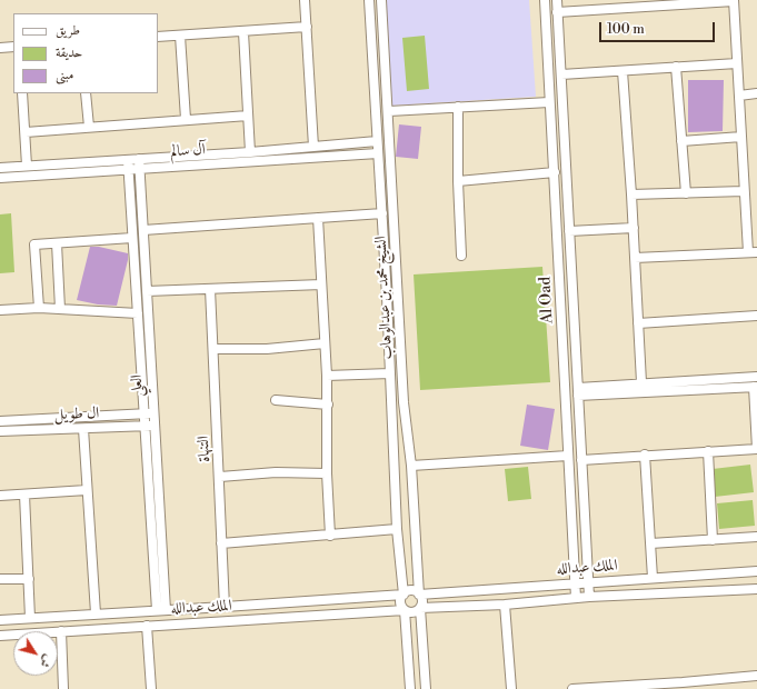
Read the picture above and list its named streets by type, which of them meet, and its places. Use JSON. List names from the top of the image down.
{
  "streets": {
    "street": [
      "آل سالم",
      "الشيخ محمد بن عبدالوهاب",
      "Al Oad",
      "العلي",
      "ال طويل",
      "التنهاة",
      "الملك عبدالله"
    ]
  },
  "crossings": [
    ["آل سالم", "الشيخ محمد بن عبدالوهاب"],
    ["آل سالم", "العلي"],
    ["الشيخ محمد بن عبدالوهاب", "الملك عبدالله"],
    ["Al Oad", "الملك عبدالله"],
    ["العلي", "ال طويل"],
    ["العلي", "الملك عبدالله"],
    ["التنهاة", "الملك عبدالله"]
  ],
  "legend": ["طريق", "حديقة", "مبنى"],
  "scale_bar": "100 m",
  "north": "bottom right"
}
